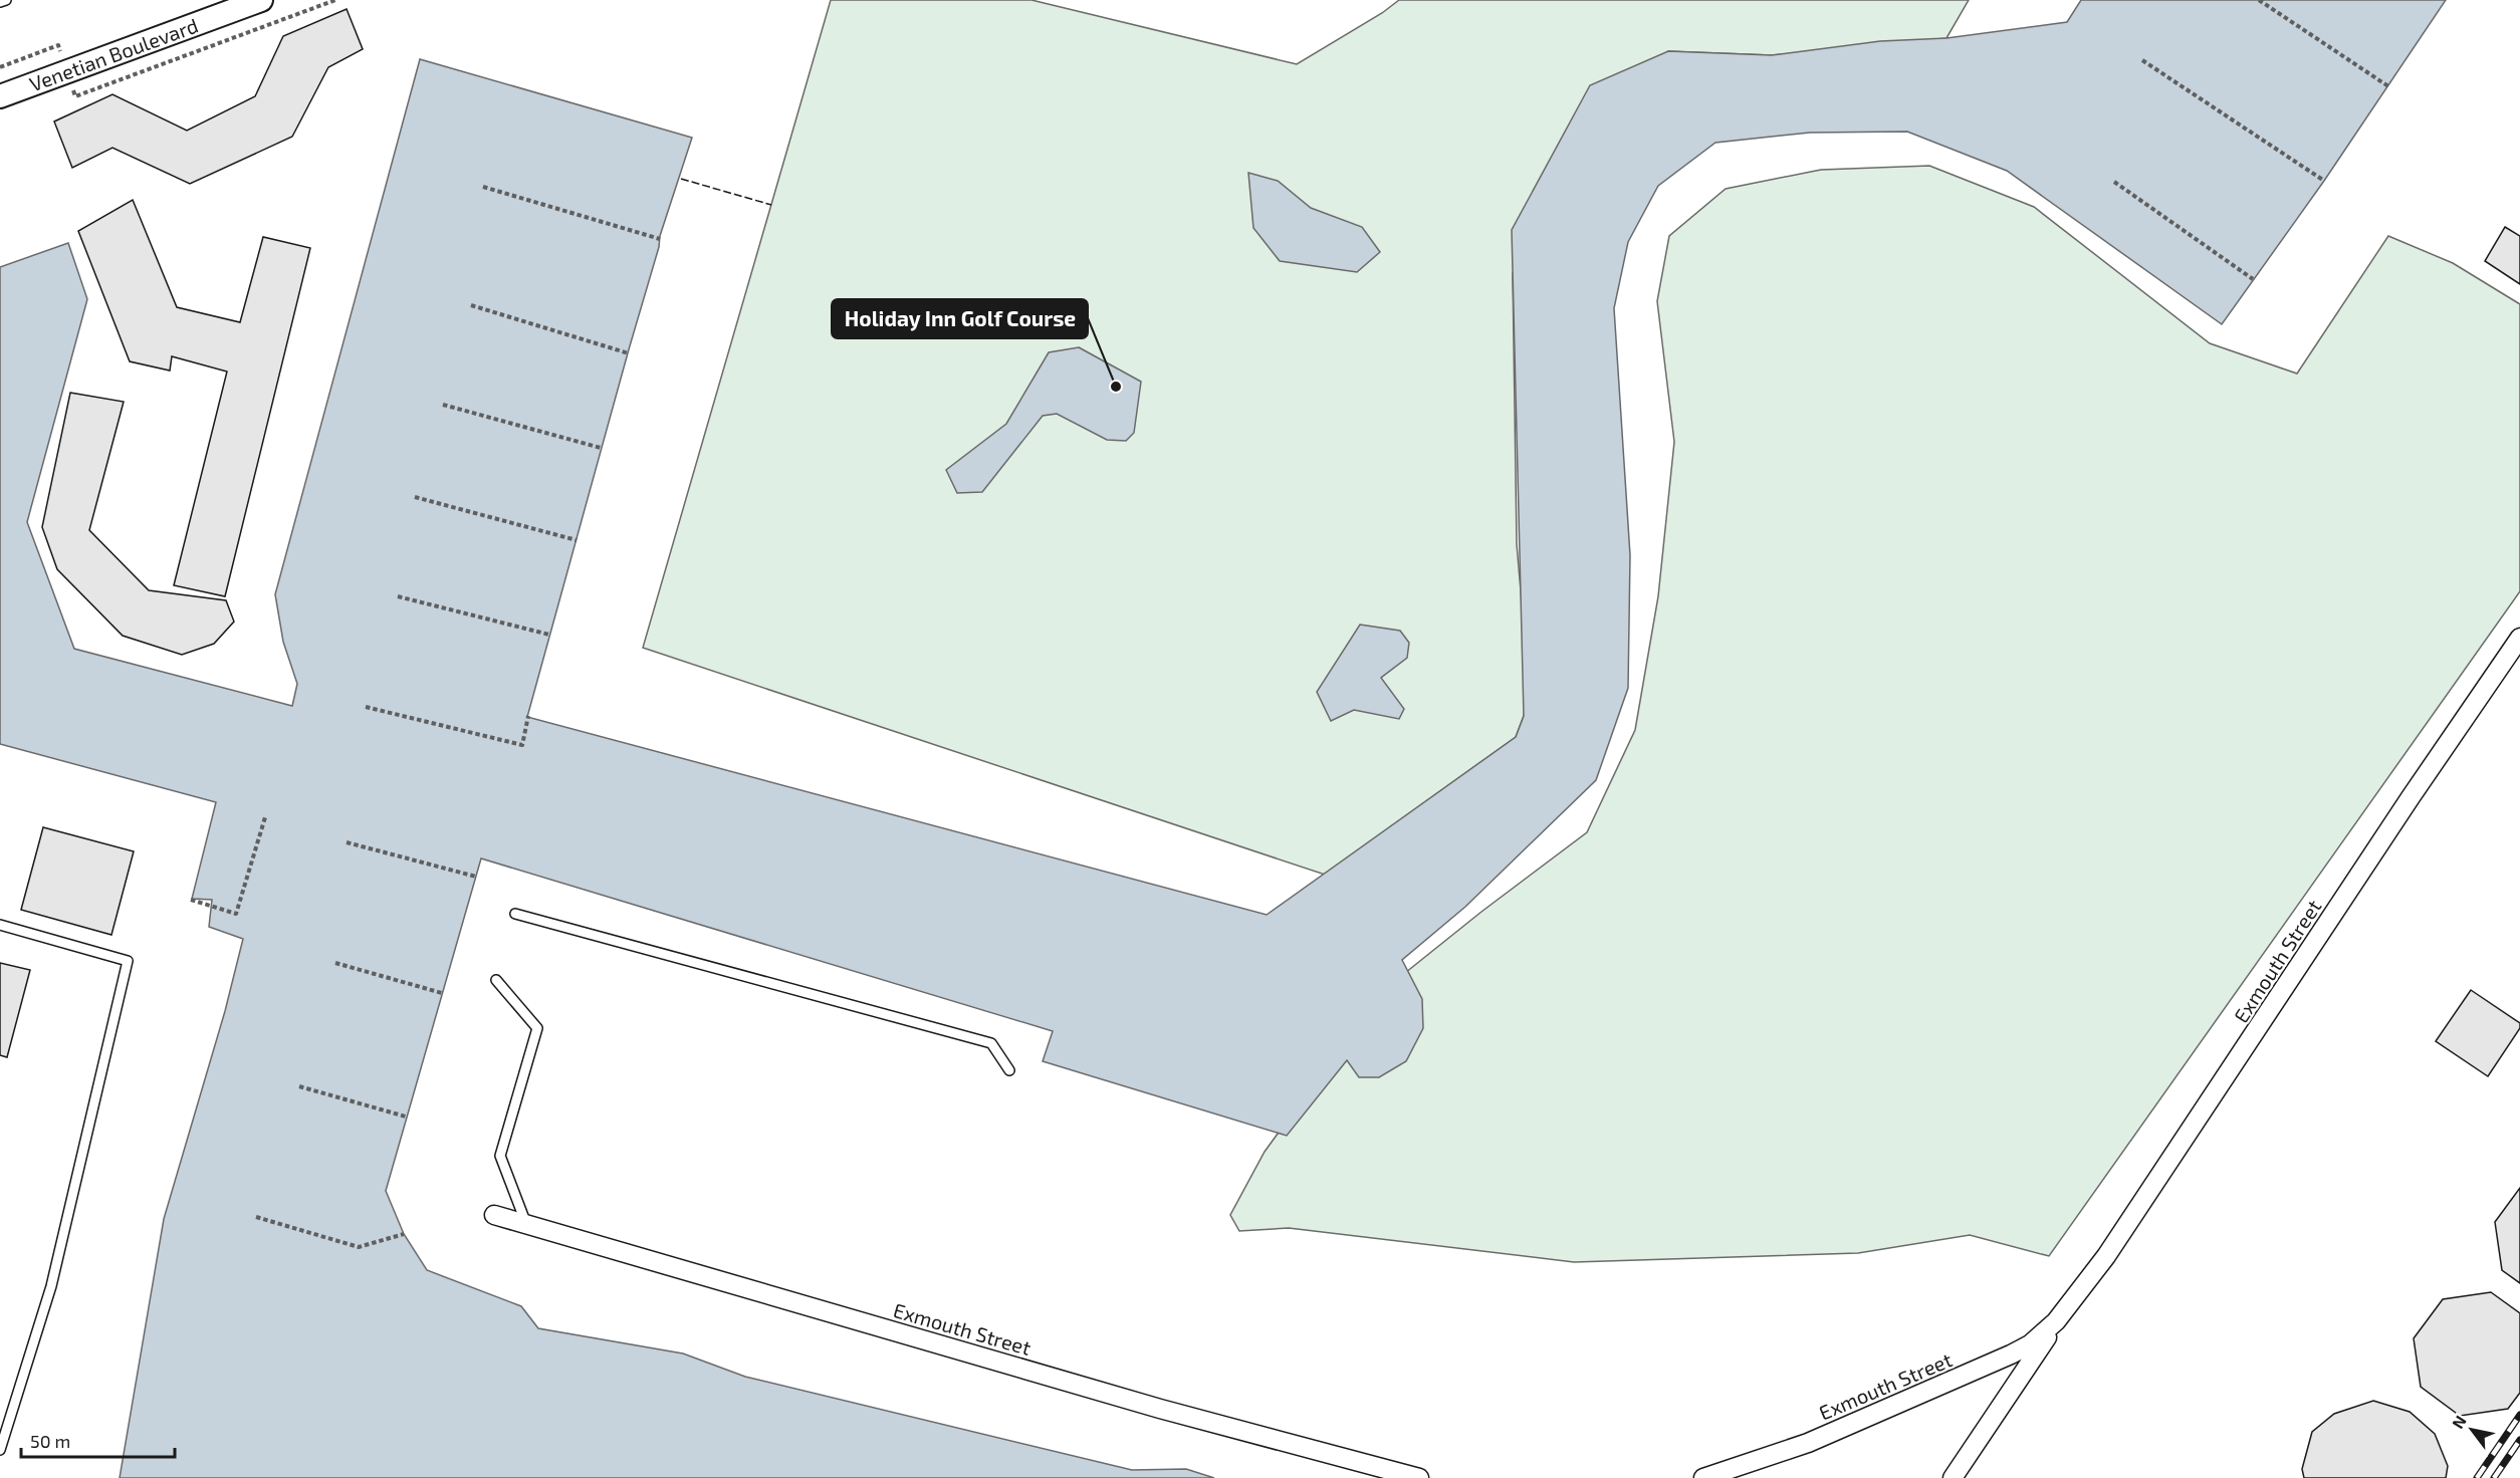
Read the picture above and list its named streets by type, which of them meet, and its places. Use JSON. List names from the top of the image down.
{
  "streets": {
    "street": ["Venetian Boulevard", "Exmouth Street"]
  },
  "places": ["Holiday Inn Golf Course"],
  "scale_bar": "50 m",
  "north": "top left"
}
